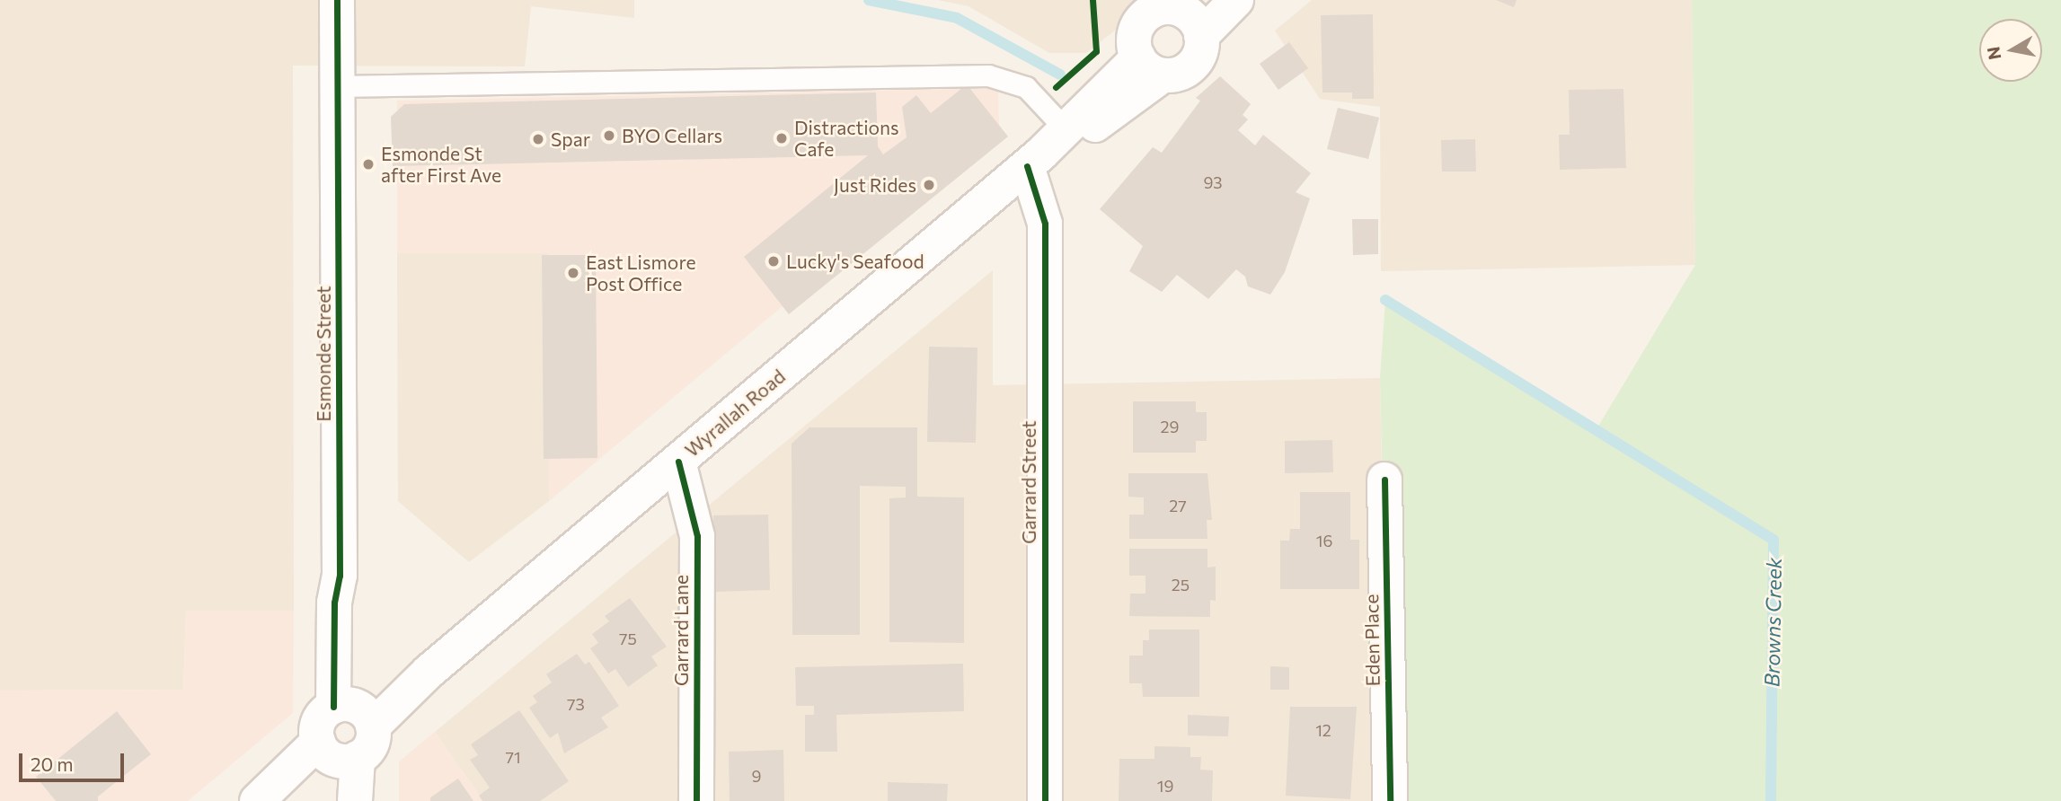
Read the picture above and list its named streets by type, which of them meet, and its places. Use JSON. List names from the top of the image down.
{
  "streets": {
    "street": [
      "Esmonde Street",
      "Wyrallah Road",
      "Garrard Street",
      "Garrard Lane",
      "Eden Place"
    ]
  },
  "crossings": [
    ["Esmonde Street", "Wyrallah Road"],
    ["Wyrallah Road", "Garrard Street"],
    ["Wyrallah Road", "Garrard Lane"]
  ],
  "water": ["Browns Creek"],
  "places": [
    "BYO Cellars",
    "Distractions Cafe",
    "Spar",
    "Esmonde St after First Ave",
    "Just Rides",
    "Lucky's Seafood",
    "East Lismore Post Office"
  ],
  "house_numbers": [
    "93",
    "29",
    "27",
    "16",
    "25",
    "75",
    "73",
    "12",
    "71",
    "9",
    "19"
  ],
  "scale_bar": "20 m",
  "north": "left"
}
